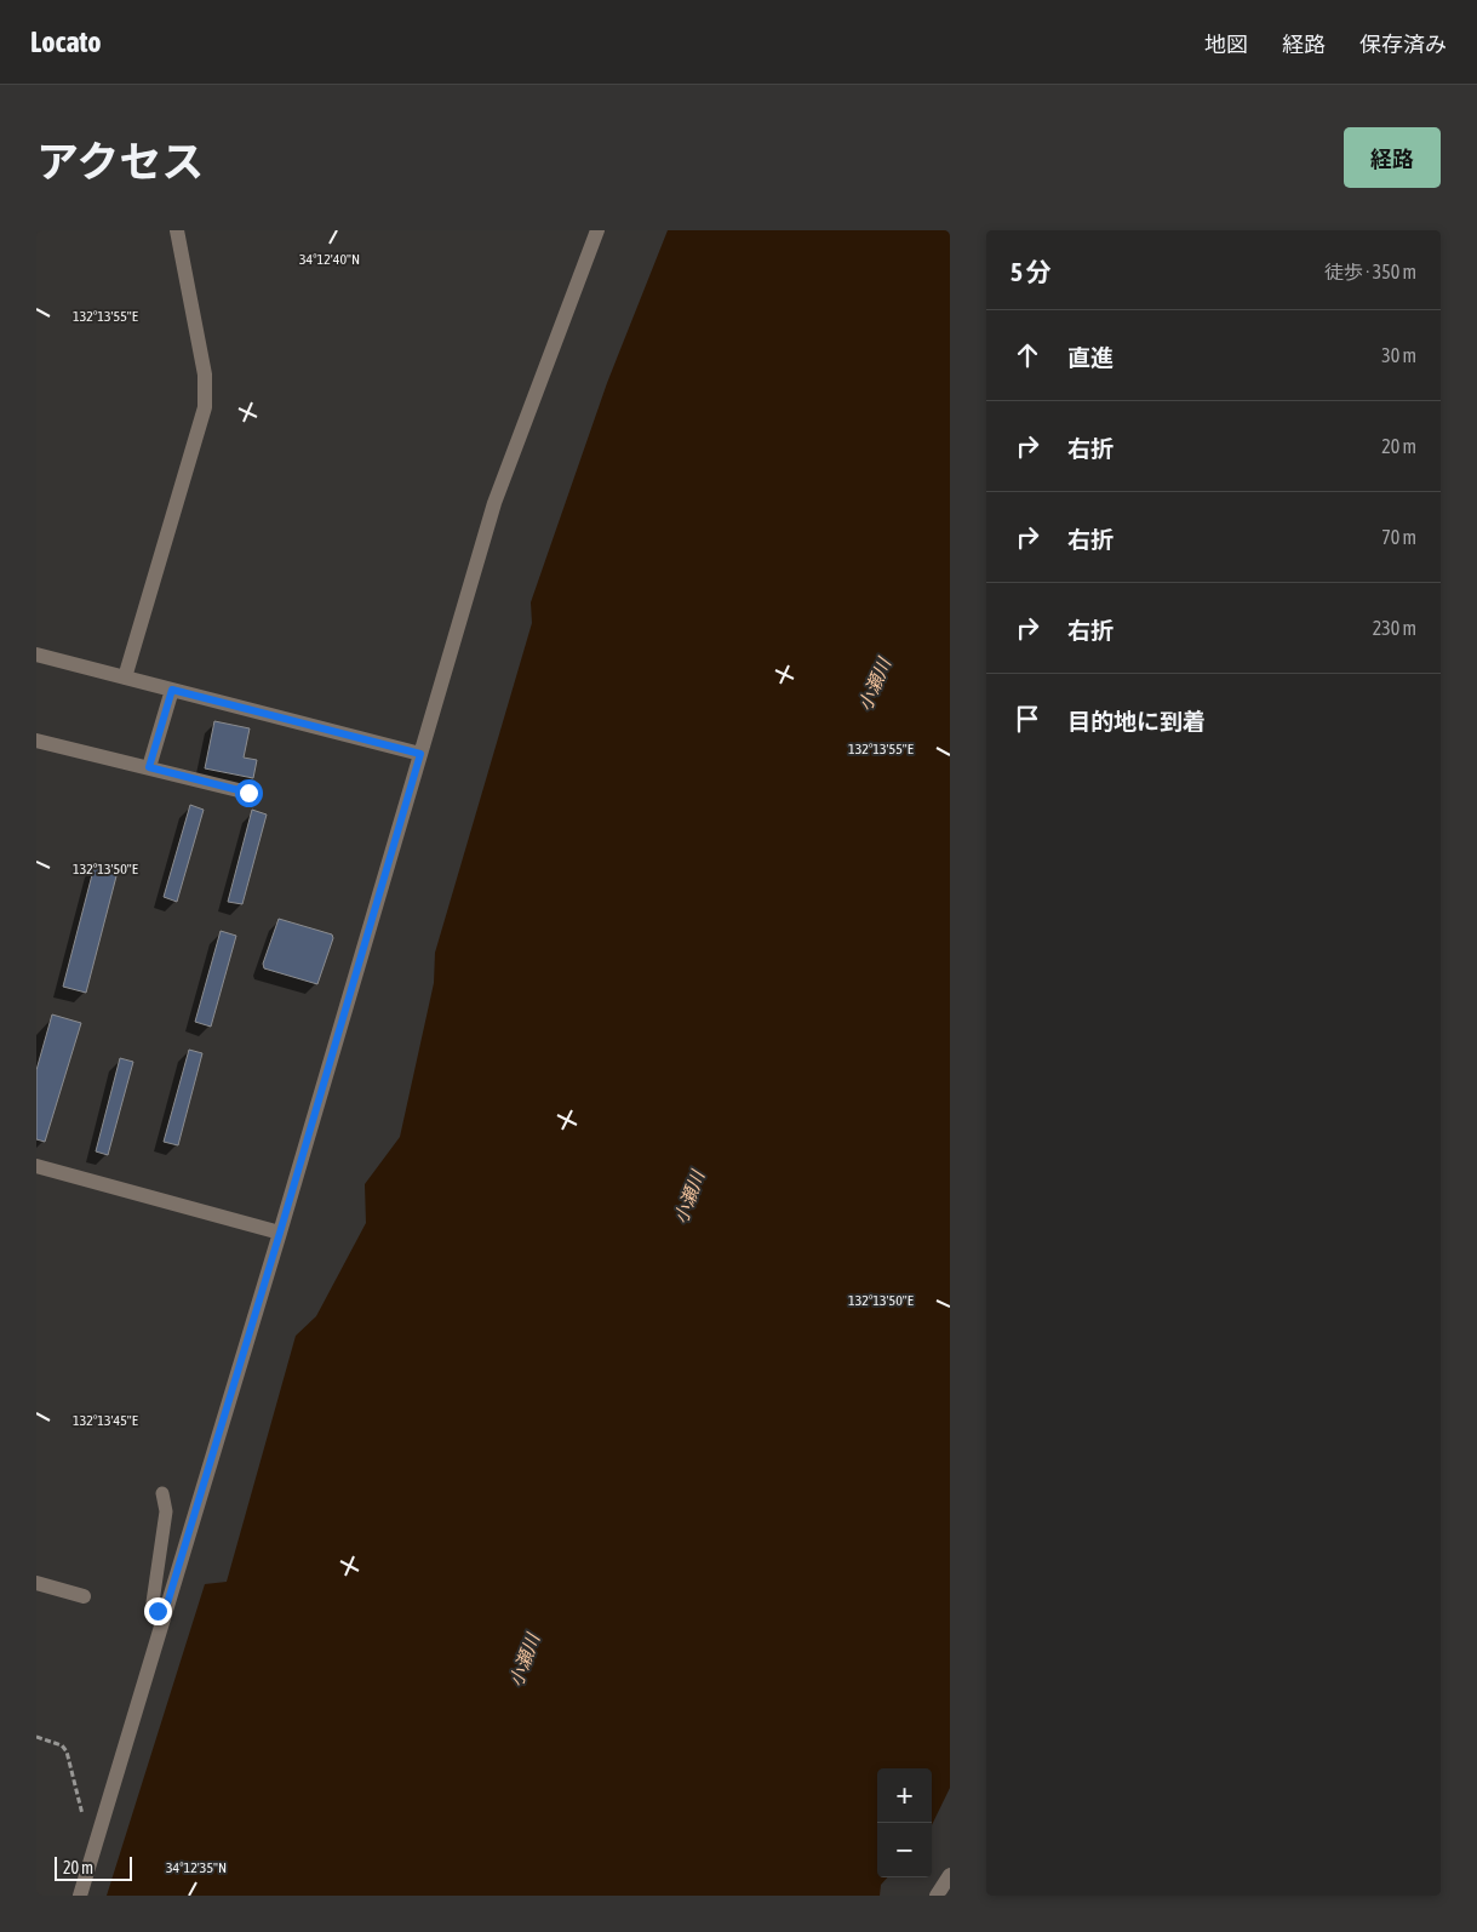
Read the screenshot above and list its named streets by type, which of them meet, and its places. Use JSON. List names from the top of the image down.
{
  "water": ["小瀬川"],
  "scale_bar": "20 m",
  "page": {
    "header": "Locato",
    "nav": ["地図", "経路", "保存済み"],
    "title": "アクセス",
    "buttons": "経路",
    "heading": ["5 分", "徒歩 · 350 m"],
    "list": [
      ["直進", "30 m"],
      ["右折", "20 m"],
      ["右折", "70 m"],
      ["右折", "230 m"],
      "目的地に到着"
    ],
    "map_buttons": ["+", "−"],
    "scale": "20 m"
  },
  "coordinates": [
    "34°12'40\"N",
    "132°13'55\"E",
    "132°13'50\"E",
    "132°13'45\"E",
    "34°12'35\"N"
  ]
}
